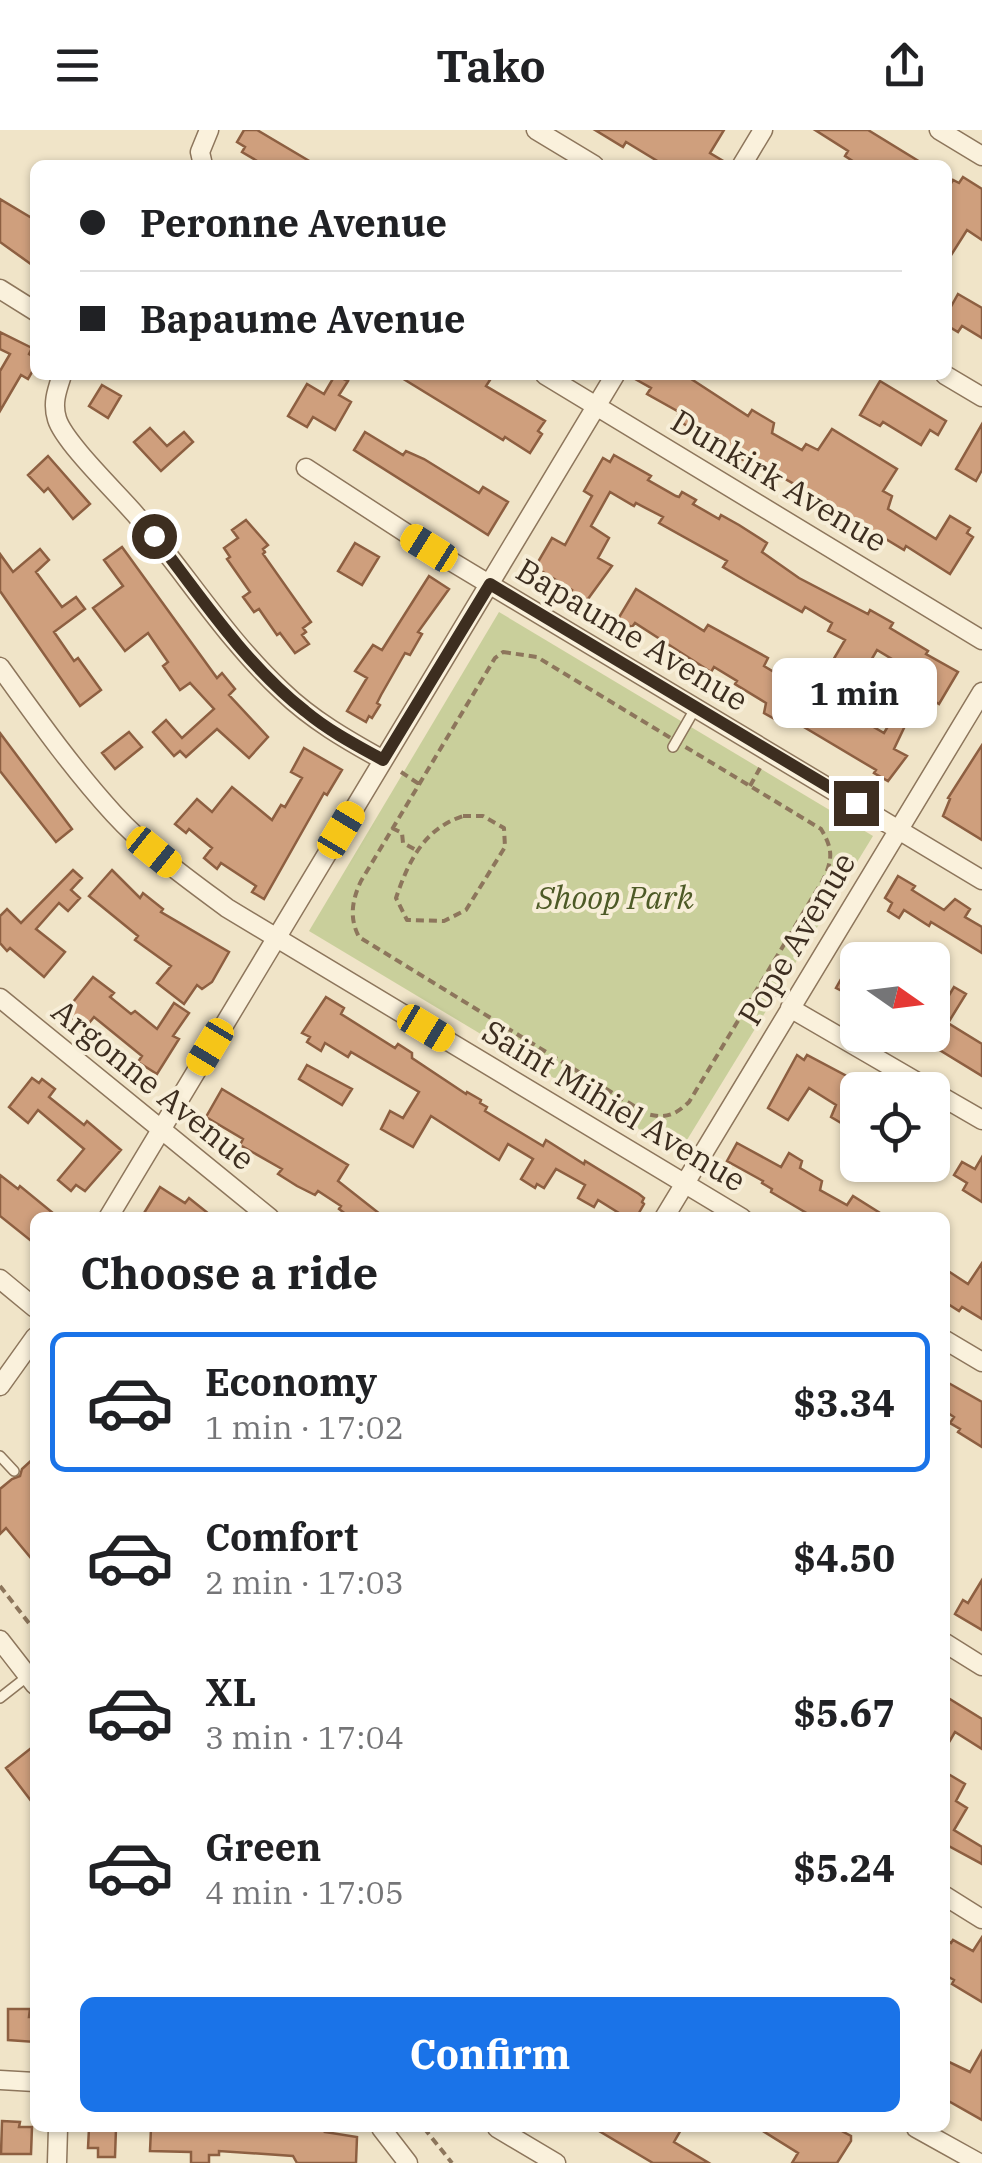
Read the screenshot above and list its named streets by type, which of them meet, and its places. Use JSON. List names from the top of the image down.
{
  "streets": {
    "street": [
      "Dunkirk Avenue",
      "Bapaume Avenue",
      "Pope Avenue",
      "Argonne Avenue",
      "Saint Mihiel Avenue"
    ]
  },
  "crossings": [
    ["Bapaume Avenue", "Pope Avenue"],
    ["Pope Avenue", "Saint Mihiel Avenue"]
  ],
  "parks": ["Shoop Park"],
  "north": "right",
  "page": {
    "header": "Tako",
    "banner": ["Peronne Avenue", "Bapaume Avenue"],
    "bubble": "1 min",
    "heading": "Choose a ride",
    "list": [
      {
        "name": "Economy",
        "note": "1 min · 17:02",
        "value": "$3.34"
      },
      {
        "name": "Comfort",
        "note": "2 min · 17:03",
        "value": "$4.50"
      },
      {
        "name": "XL",
        "note": "3 min · 17:04",
        "value": "$5.67"
      },
      {
        "name": "Green",
        "note": "4 min · 17:05",
        "value": "$5.24"
      }
    ],
    "buttons": "Confirm"
  }
}
